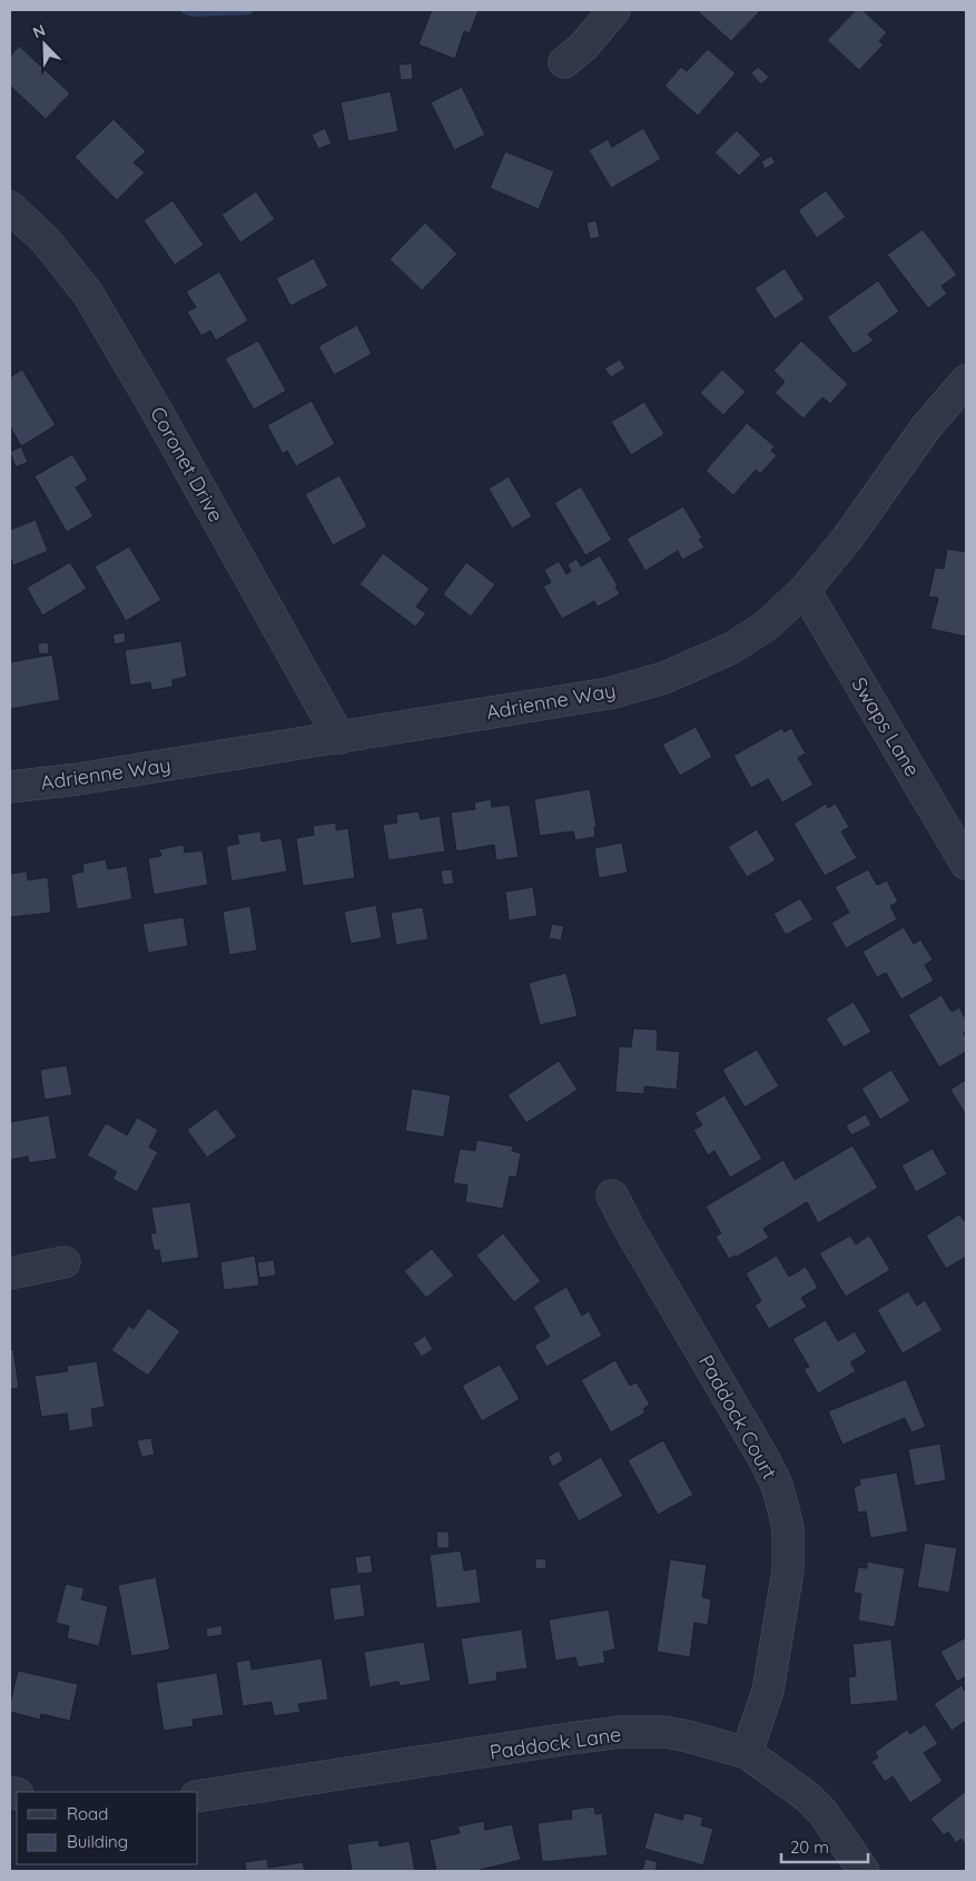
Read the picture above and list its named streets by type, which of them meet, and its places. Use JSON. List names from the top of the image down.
{
  "streets": {
    "street": [
      "Coronet Drive",
      "Adrienne Way",
      "Swaps Lane",
      "Paddock Court",
      "Paddock Lane"
    ]
  },
  "crossings": [
    ["Coronet Drive", "Adrienne Way"],
    ["Adrienne Way", "Swaps Lane"],
    ["Paddock Court", "Paddock Lane"]
  ],
  "legend": ["Road", "Building"],
  "scale_bar": "20 m",
  "north": "top left"
}
